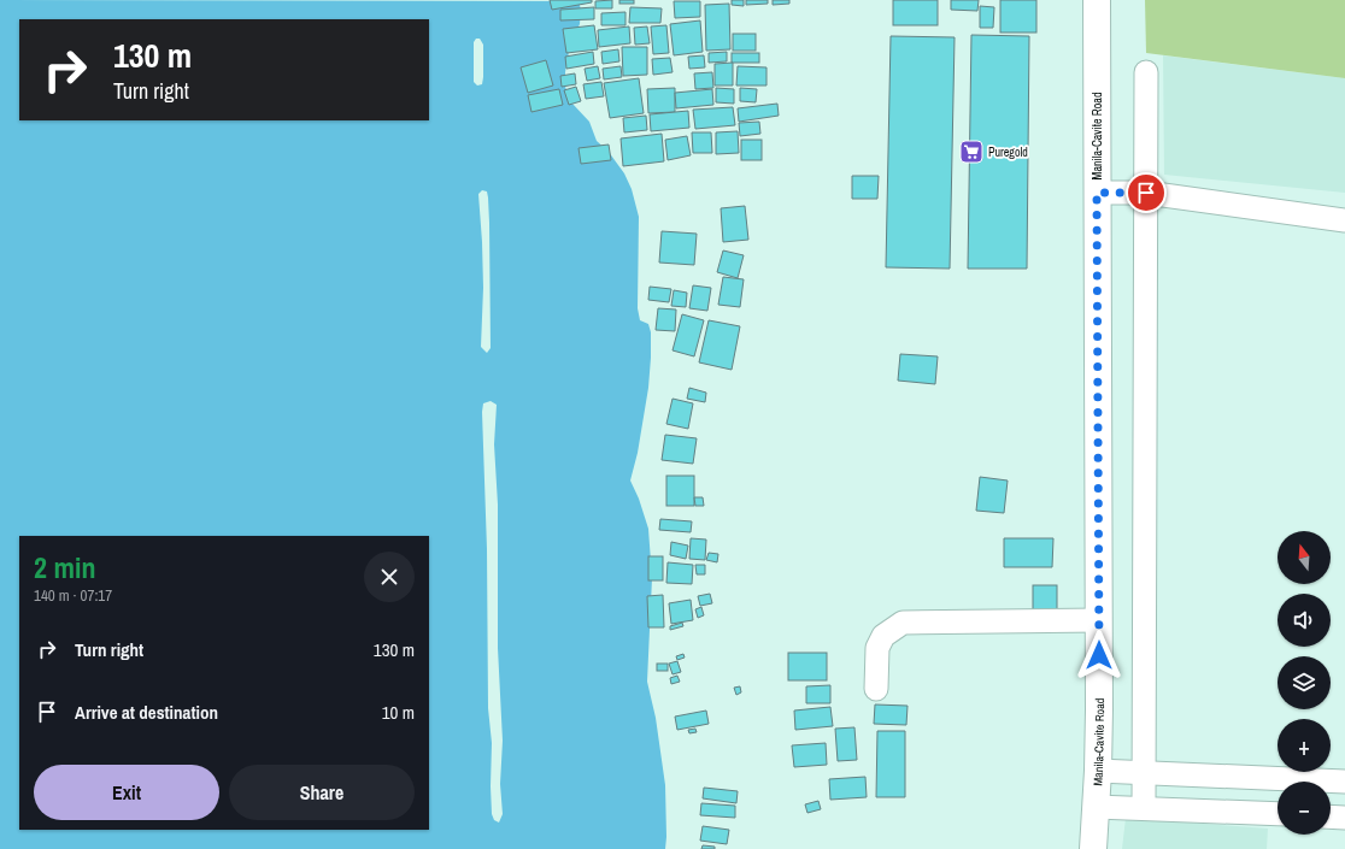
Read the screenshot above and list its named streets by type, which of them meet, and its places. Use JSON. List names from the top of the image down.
{
  "streets": {
    "main road": ["Manila-Cavite Road"]
  },
  "places": {
    "supermarket": ["Puregold"]
  },
  "north": "top",
  "page": {
    "turn": ["130 m", "Turn right"],
    "map_buttons": ["+", "−"],
    "heading": ["2 min", "140 m · 07:17"],
    "list": [
      {
        "name": "Turn right",
        "value": "130 m"
      },
      {
        "name": "Arrive at destination",
        "value": "10 m"
      }
    ],
    "buttons": ["Exit", "Share"]
  }
}
